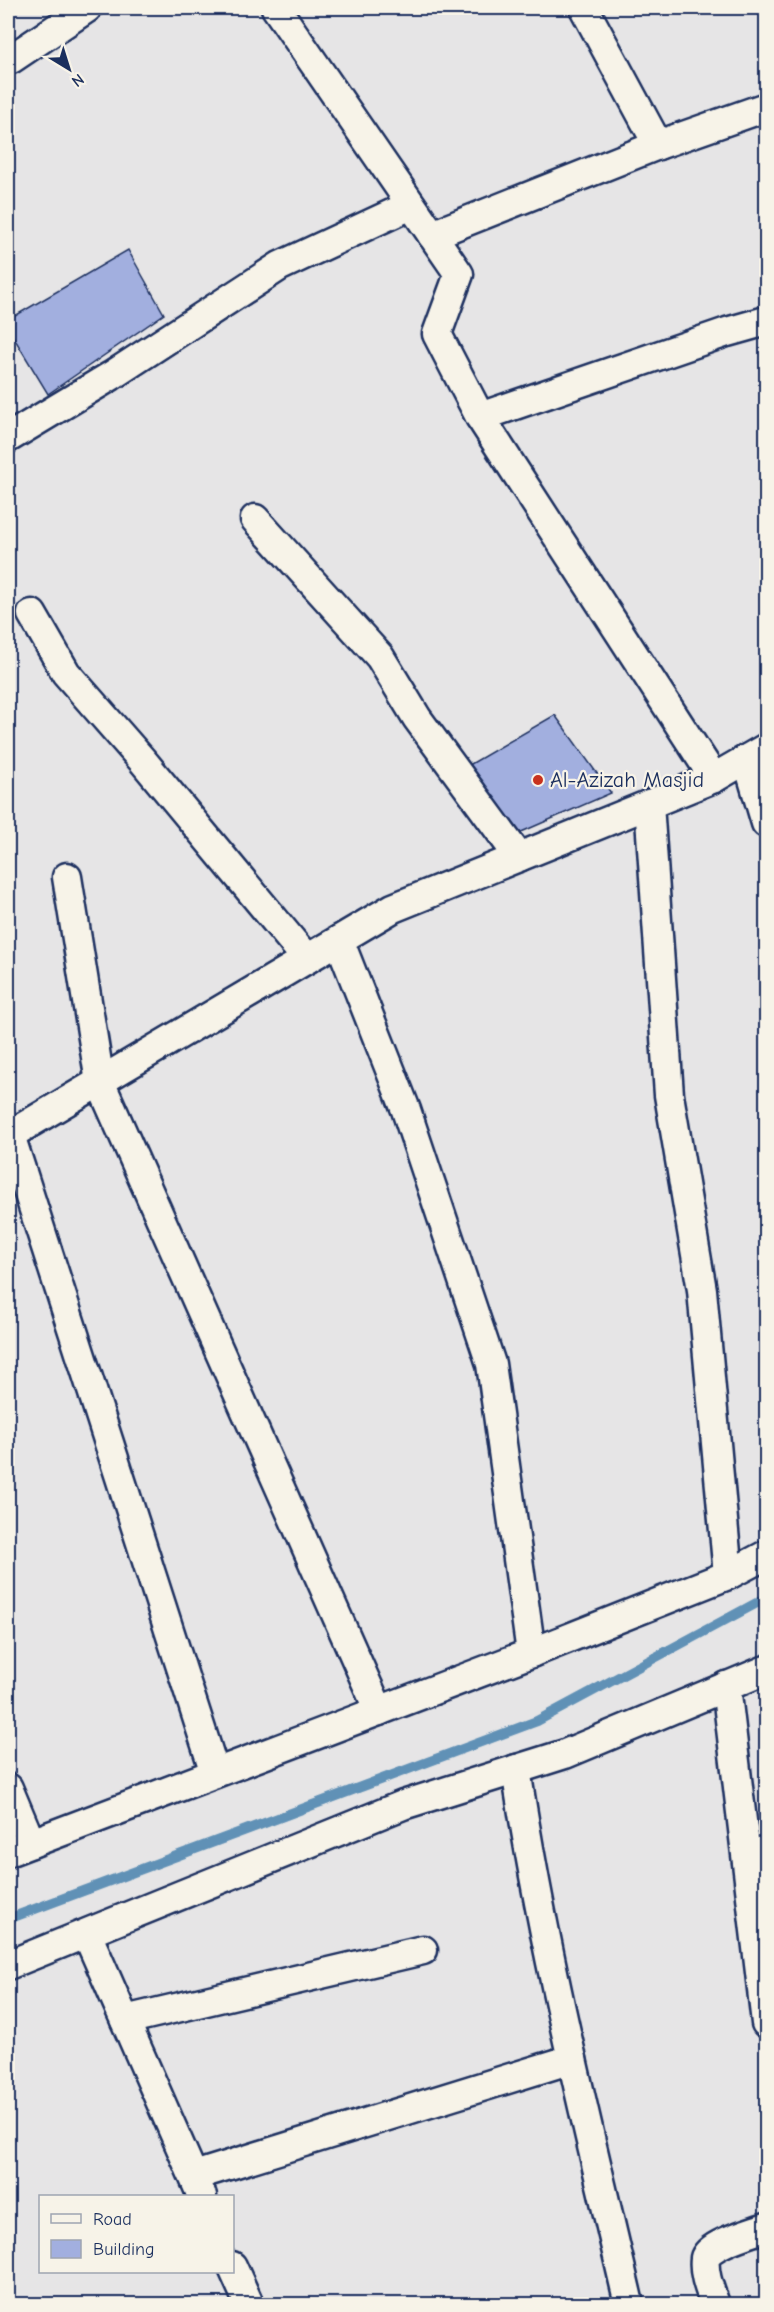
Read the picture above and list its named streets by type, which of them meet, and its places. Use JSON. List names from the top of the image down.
{
  "places": ["Al-Azizah Masjid"],
  "legend": ["Road", "Building"],
  "north": "bottom right"
}
